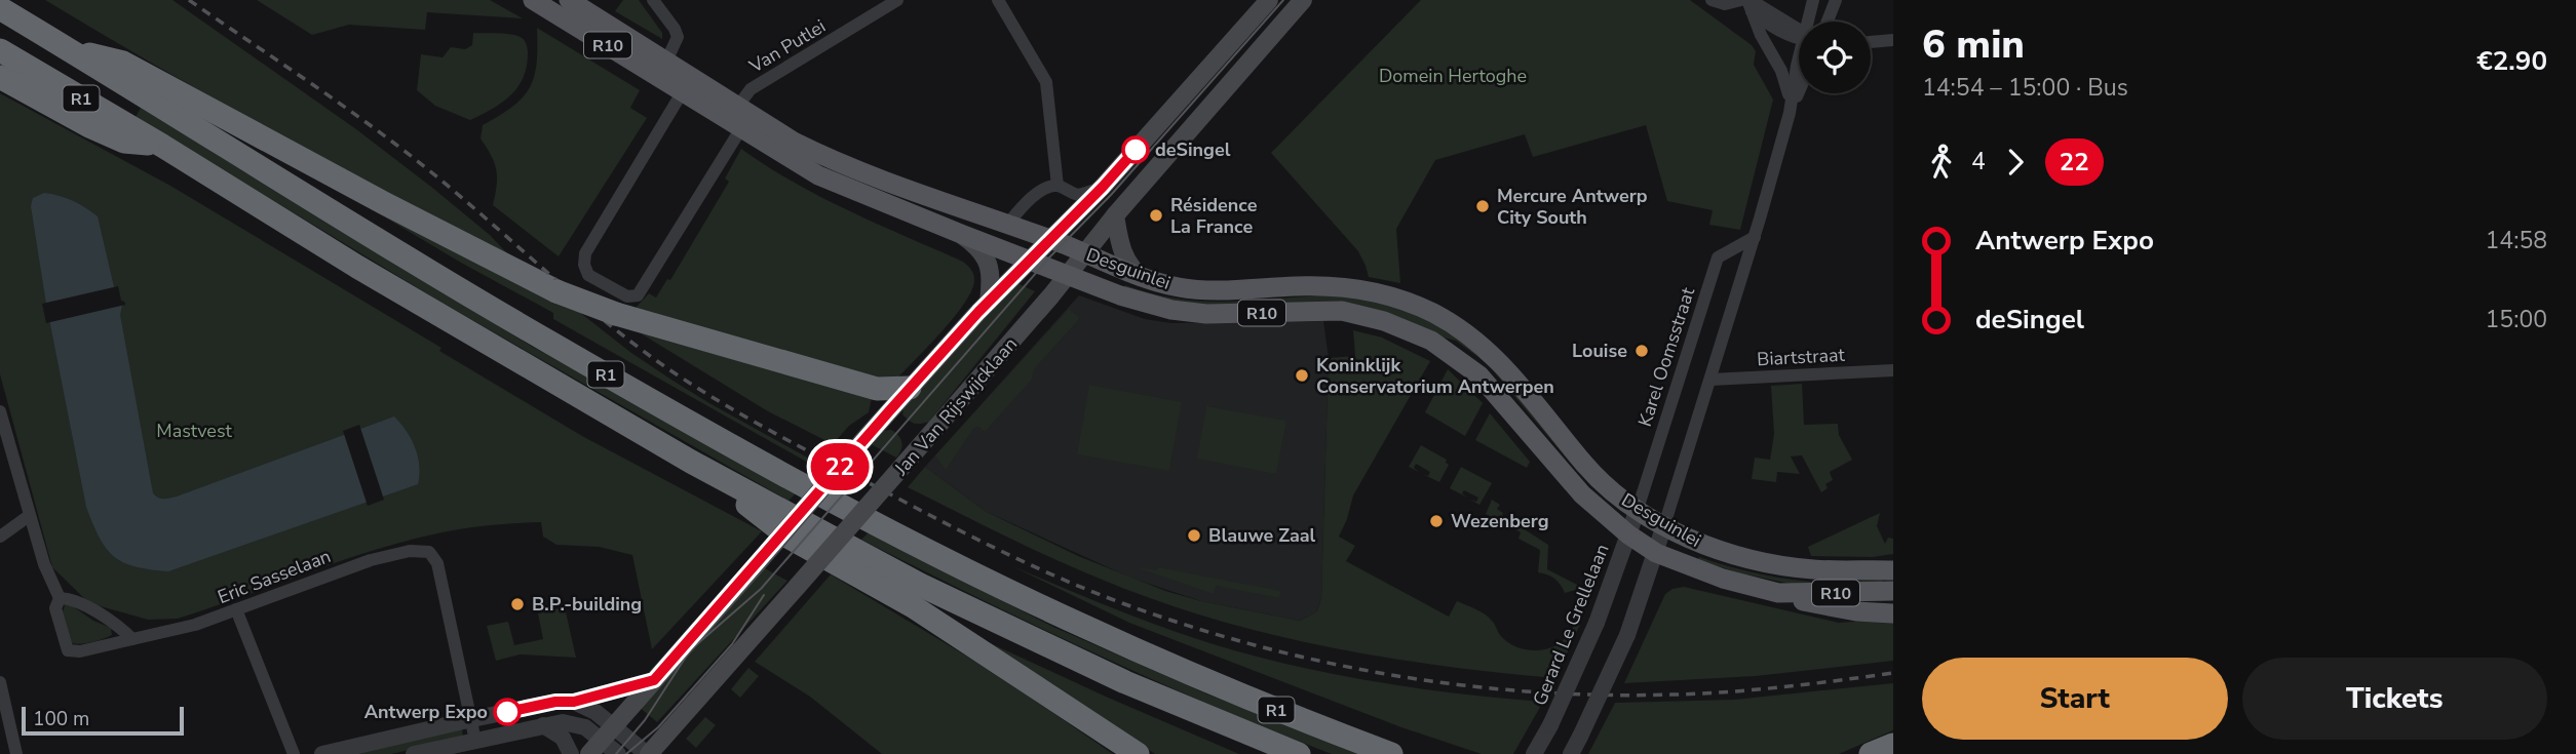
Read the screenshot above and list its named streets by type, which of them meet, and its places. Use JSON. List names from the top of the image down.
{
  "streets": {
    "highway": ["R1"],
    "main road": ["R10", "Desguinlei", "Jan Van Rijswijcklaan"],
    "street": [
      "Van Putlei",
      "Karel Oomsstraat",
      "Biartstraat",
      "Eric Sasselaan",
      "Gerard Le Grellelaan"
    ]
  },
  "crossings": [
    ["R10", "Desguinlei"],
    ["Van Putlei", "Desguinlei"],
    ["Desguinlei", "Karel Oomsstraat"],
    ["Desguinlei", "Jan Van Rijswijcklaan"],
    ["Desguinlei", "Gerard Le Grellelaan"],
    ["Karel Oomsstraat", "Gerard Le Grellelaan"]
  ],
  "parks": ["Domein Hertoghe", "Mastvest"],
  "places": [
    "deSingel",
    "Mercure Antwerp City South",
    "Résidence La France",
    "Louise",
    "Koninklijk Conservatorium Antwerpen",
    "Wezenberg",
    "Blauwe Zaal",
    "B.P.-building",
    "Antwerp Expo"
  ],
  "lines": ["bus line 22"],
  "scale_bar": "100 m",
  "page": {
    "on_map": "22",
    "heading": ["6 min", "14:54 – 15:00 · Bus", "€2.90"],
    "legs": ["4", "22"],
    "list": [
      {
        "name": "Antwerp Expo",
        "value": "14:58"
      },
      {
        "name": "deSingel",
        "value": "15:00"
      }
    ],
    "buttons": ["Start", "Tickets"],
    "scale": "100 m"
  }
}
